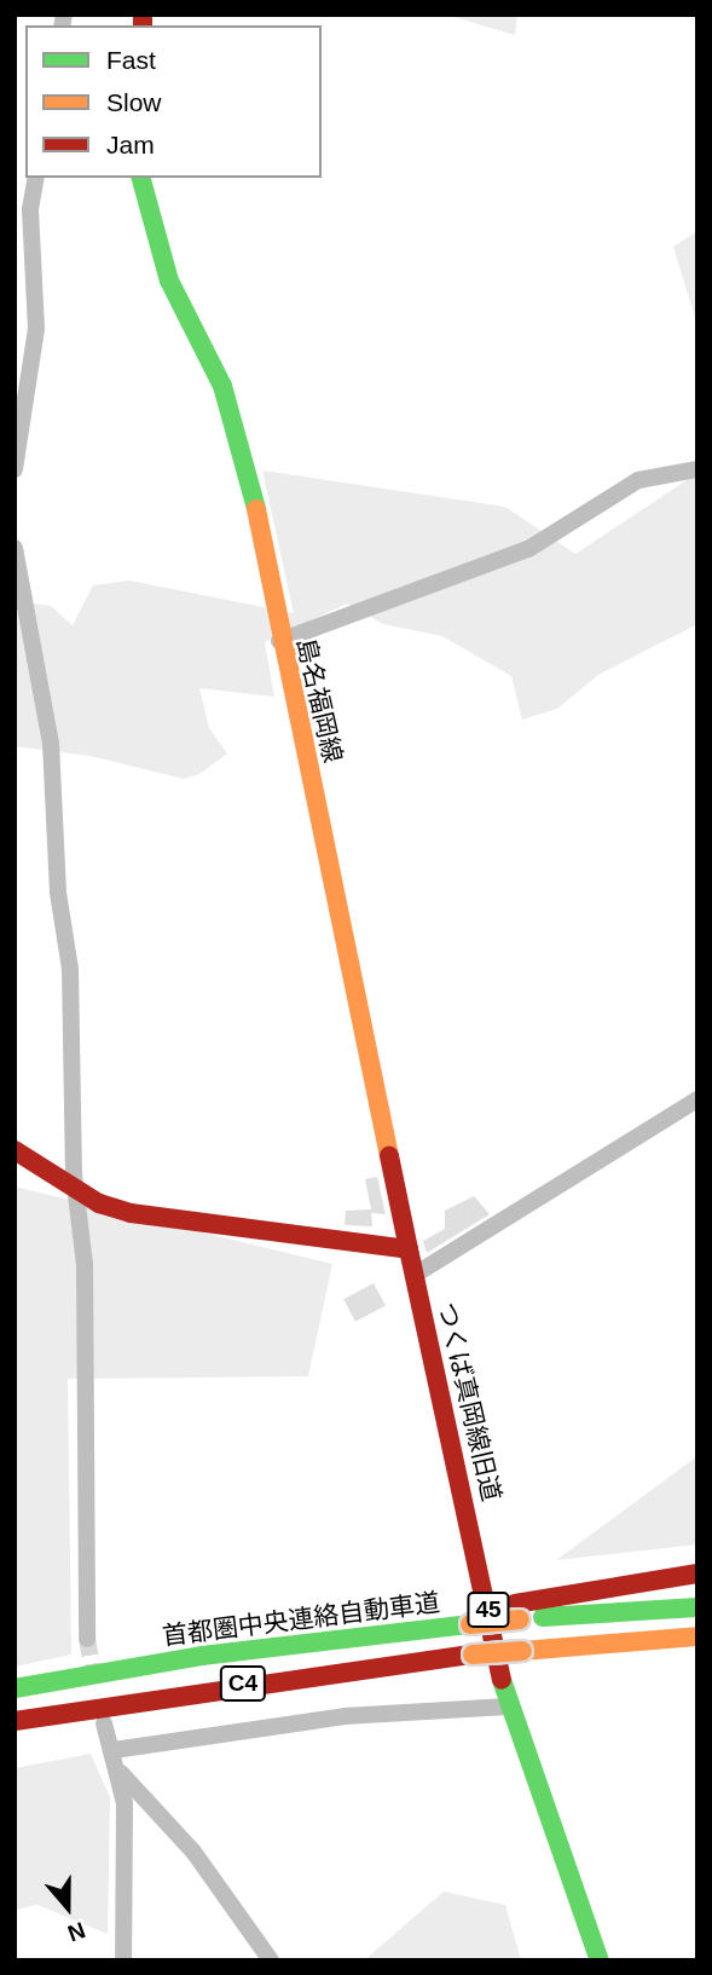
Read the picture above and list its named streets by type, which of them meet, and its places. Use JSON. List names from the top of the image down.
{
  "streets": {
    "main road": [
      "島名福岡線",
      "つくば真岡線旧道",
      "45",
      "首都圏中央連絡自動車道",
      "C4"
    ]
  },
  "crossings": [
    ["島名福岡線", "つくば真岡線旧道"]
  ],
  "legend": ["Fast", "Slow", "Jam"],
  "north": "bottom"
}
